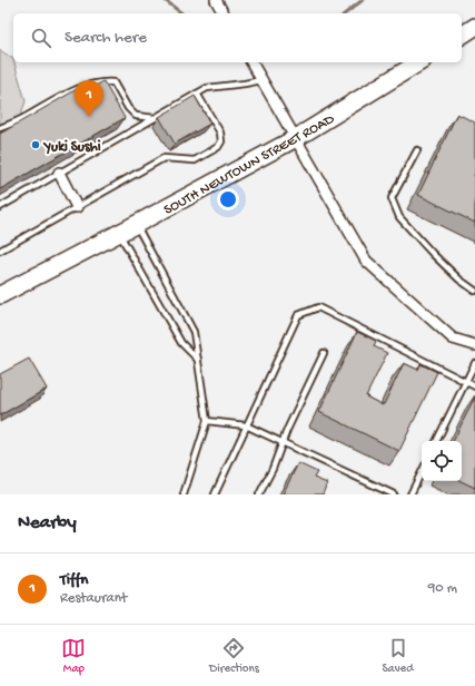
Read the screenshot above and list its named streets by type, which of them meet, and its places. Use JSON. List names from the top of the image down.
{
  "streets": {
    "main road": ["SOUTH NEWTOWN STREET ROAD"]
  },
  "places": ["Yuki Sushi"],
  "page": {
    "search": "Search here",
    "pins": "1",
    "heading": "Nearby",
    "list": [
      {
        "mark": "1",
        "name": "Tiffn",
        "note": "Restaurant",
        "value": "90 m"
      }
    ],
    "nav": ["Map", "Directions", "Saved"]
  }
}
